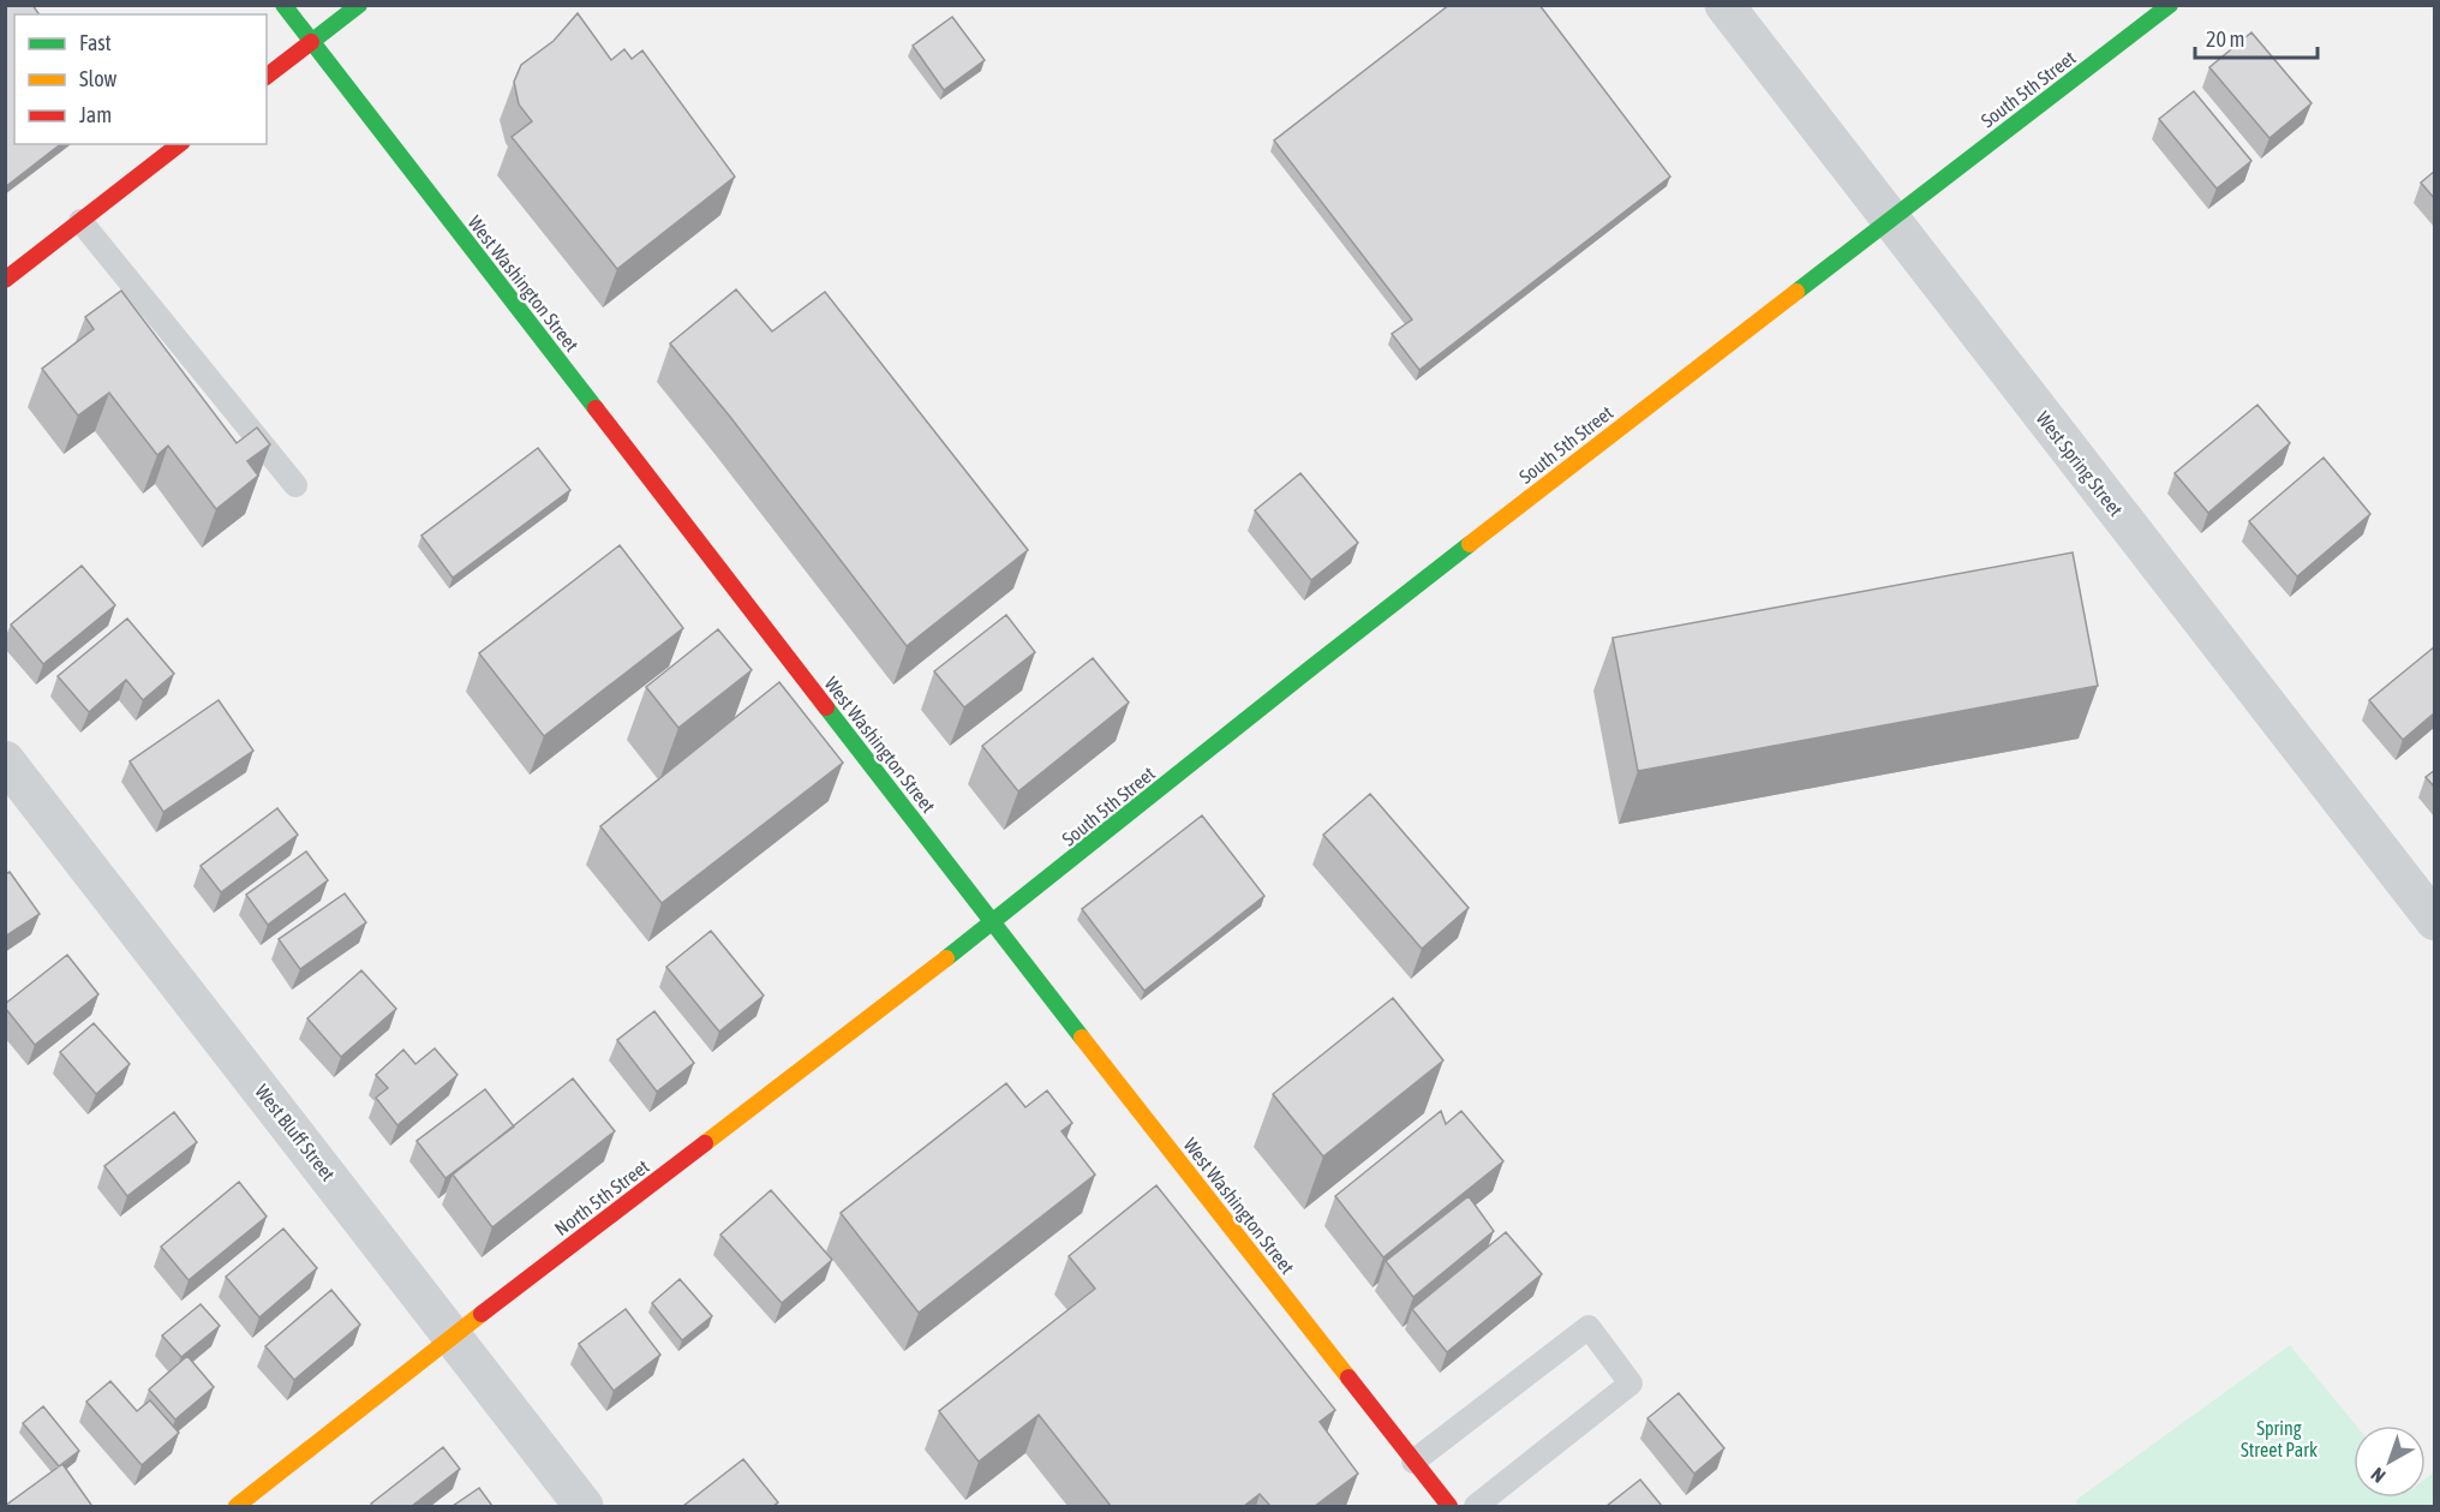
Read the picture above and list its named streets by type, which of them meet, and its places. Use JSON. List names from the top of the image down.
{
  "streets": {
    "street": [
      "South 5th Street",
      "West Washington Street",
      "West Spring Street",
      "West Bluff Street",
      "North 5th Street"
    ]
  },
  "crossings": [
    ["South 5th Street", "West Washington Street"],
    ["South 5th Street", "West Spring Street"],
    ["South 5th Street", "North 5th Street"],
    ["West Washington Street", "North 5th Street"],
    ["West Bluff Street", "North 5th Street"]
  ],
  "parks": ["Spring Street Park"],
  "legend": ["Fast", "Slow", "Jam"],
  "scale_bar": "20 m",
  "north": "bottom left"
}
